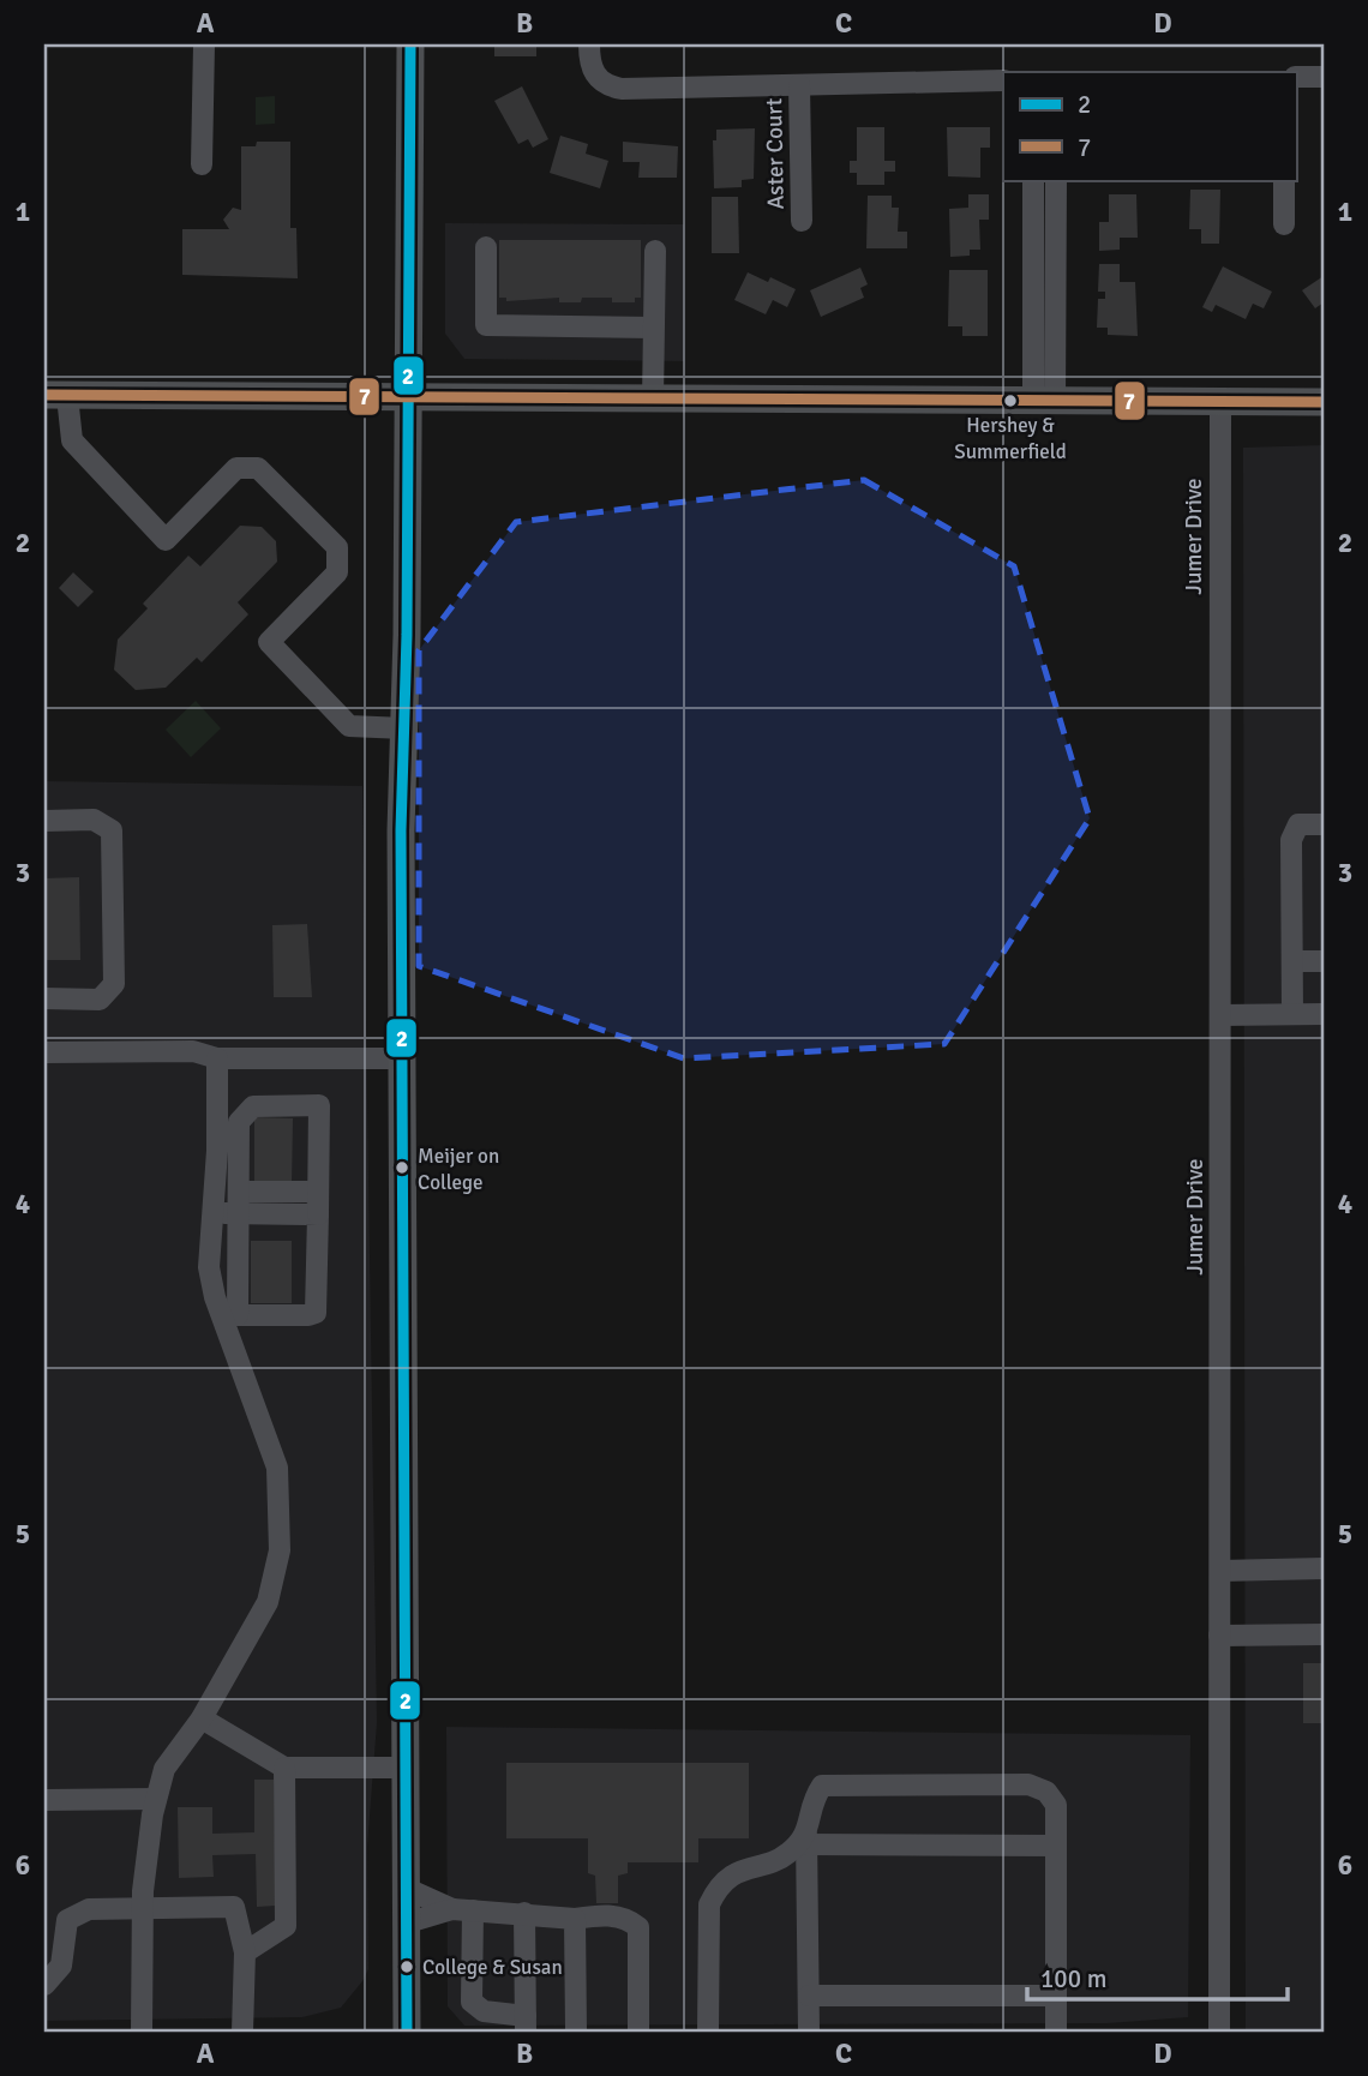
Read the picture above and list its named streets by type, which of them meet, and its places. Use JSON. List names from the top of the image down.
{
  "streets": {
    "street": ["Aster Court", "Jumer Drive"]
  },
  "places": ["Hershey & Summerfield", "Meijer on College", "College & Susan"],
  "lines": ["transit line 2", "transit line 7"],
  "legend": ["2", "7"],
  "scale_bar": "100 m",
  "grid": {
    "columns": [
      "A",
      "B",
      "C",
      "D"
    ],
    "rows": [
      "1",
      "2",
      "3",
      "4",
      "5",
      "6"
    ]
  }
}
